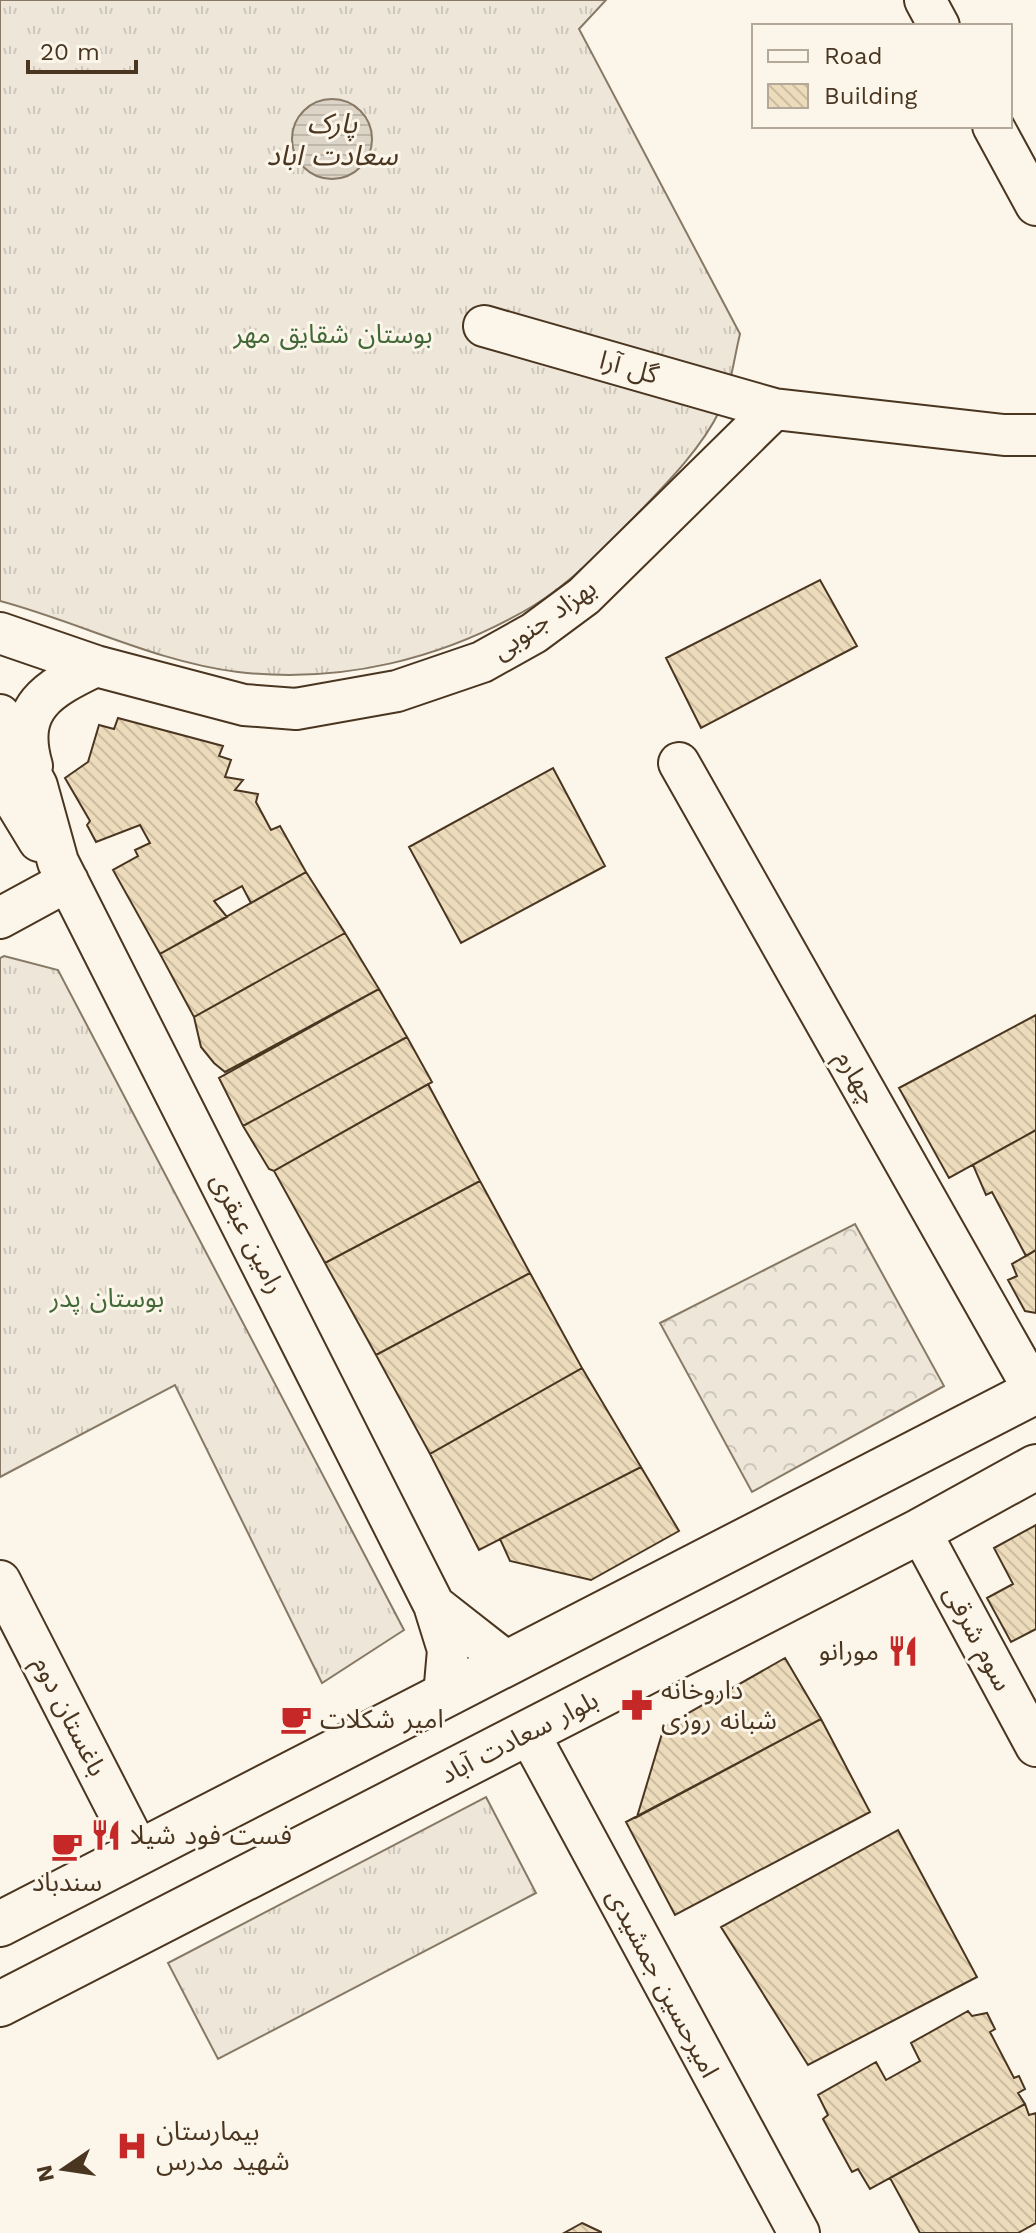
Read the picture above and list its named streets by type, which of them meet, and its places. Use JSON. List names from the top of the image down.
{
  "streets": {
    "main road": ["بلوار سعادت آباد"],
    "street": [
      "گل آرا",
      "بهزاد جنوبی",
      "چهارم",
      "رامین عبقری",
      "سوم شرقی",
      "باغستان دوم",
      "امیرحسین جمشیدی"
    ]
  },
  "crossings": [
    ["گل آرا", "بهزاد جنوبی"],
    ["سوم شرقی", "بلوار سعادت آباد"],
    ["بلوار سعادت آباد", "امیرحسین جمشیدی"]
  ],
  "water": ["پارک سعادت اباد"],
  "parks": ["بوستان شقایق مهر", "بوستان پدر"],
  "places": {
    "restaurant": ["مورانو", "فست فود شیلا"],
    "pharmacy": ["داروخانه شبانه روزی"],
    "cafe": ["امیر شکلات", "سندباد"],
    "hospital": ["بیمارستان شهید مدرس"]
  },
  "legend": ["Road", "Building"],
  "scale_bar": "20 m",
  "north": "left"
}
